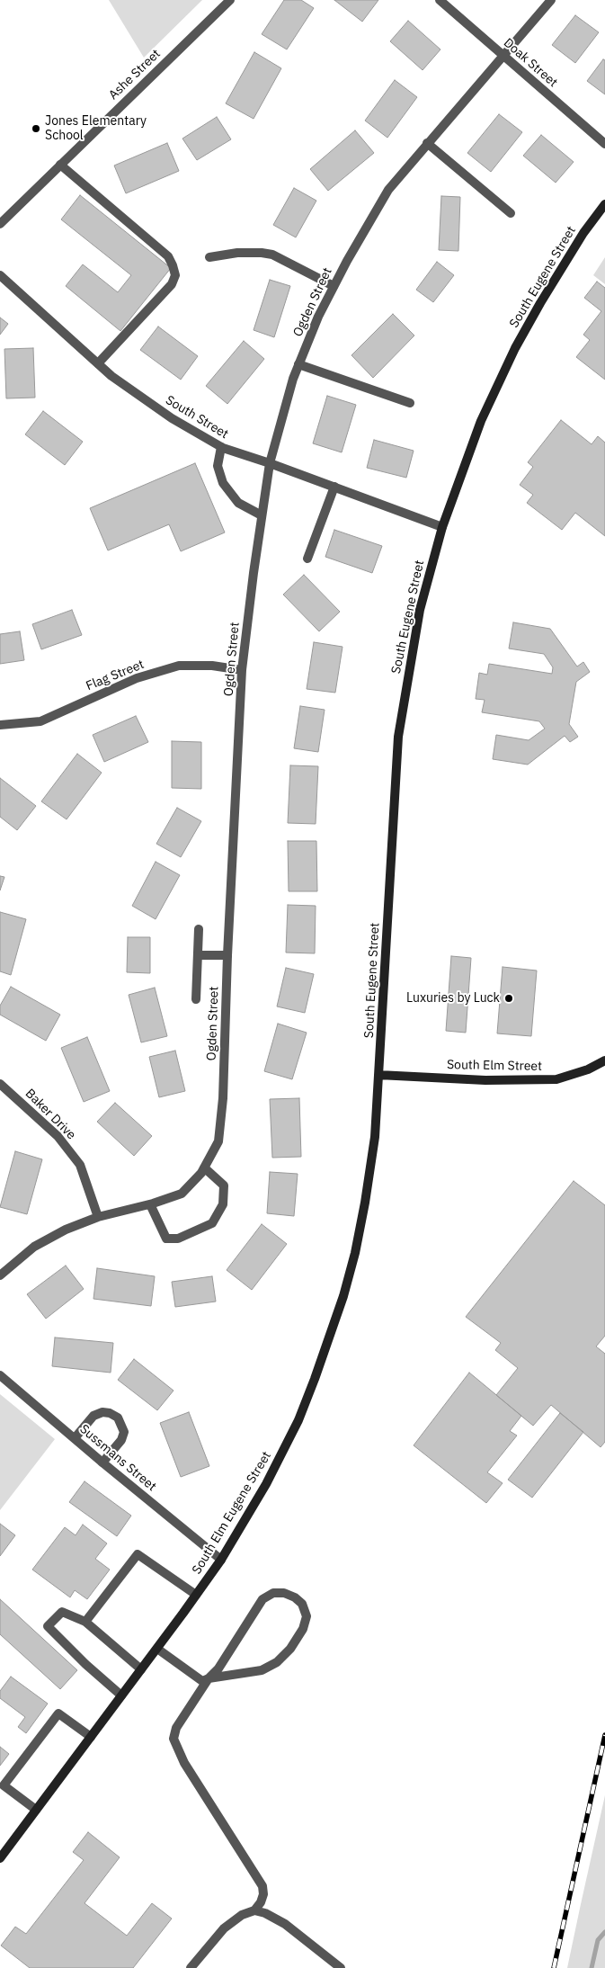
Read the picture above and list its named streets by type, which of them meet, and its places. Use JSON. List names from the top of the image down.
{
  "streets": {
    "main road": ["South Eugene Street", "South Elm Street", "South Elm Eugene Street"],
    "street": [
      "Doak Street",
      "Ashe Street",
      "Ogden Street",
      "South Street",
      "Flag Street",
      "Baker Drive",
      "Sussmans Street"
    ]
  },
  "crossings": [
    ["Doak Street", "Ogden Street"],
    ["South Eugene Street", "South Street"],
    ["South Eugene Street", "South Elm Street"],
    ["South Eugene Street", "South Elm Eugene Street"],
    ["Ogden Street", "South Street"],
    ["Ogden Street", "Flag Street"],
    ["Ogden Street", "Baker Drive"],
    ["South Elm Street", "South Elm Eugene Street"],
    ["Sussmans Street", "South Elm Eugene Street"]
  ],
  "places": ["Jones Elementary School", "Luxuries by Luck"]
}
